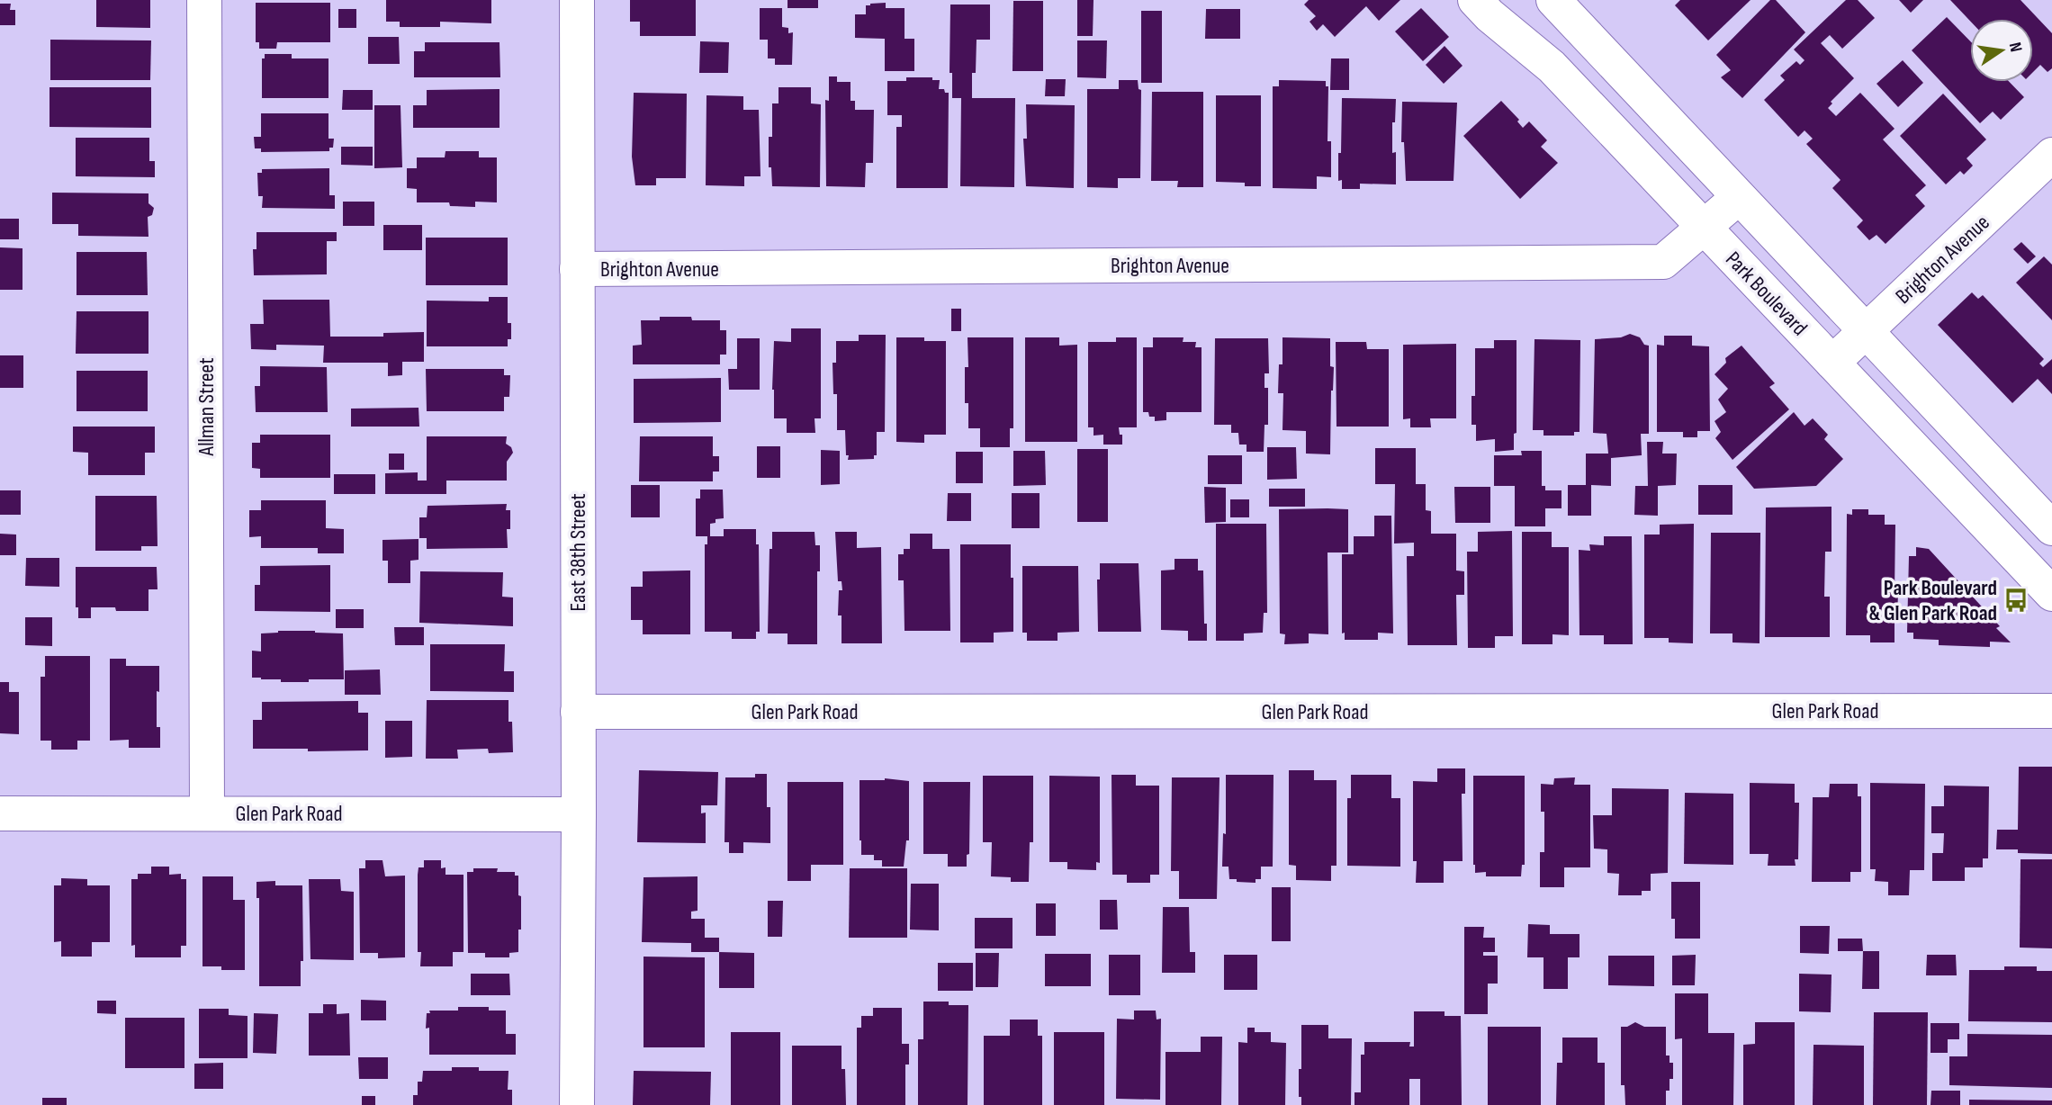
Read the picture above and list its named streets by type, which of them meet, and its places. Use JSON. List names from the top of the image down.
{
  "streets": {
    "street": [
      "Brighton Avenue",
      "Park Boulevard",
      "Allman Street",
      "East 38th Street",
      "Glen Park Road"
    ]
  },
  "crossings": [
    ["Brighton Avenue", "Park Boulevard"],
    ["Brighton Avenue", "East 38th Street"],
    ["Allman Street", "Glen Park Road"],
    ["East 38th Street", "Glen Park Road"]
  ],
  "places": {
    "bus stop": ["Park Boulevard & Glen Park Road"]
  },
  "north": "right"
}
